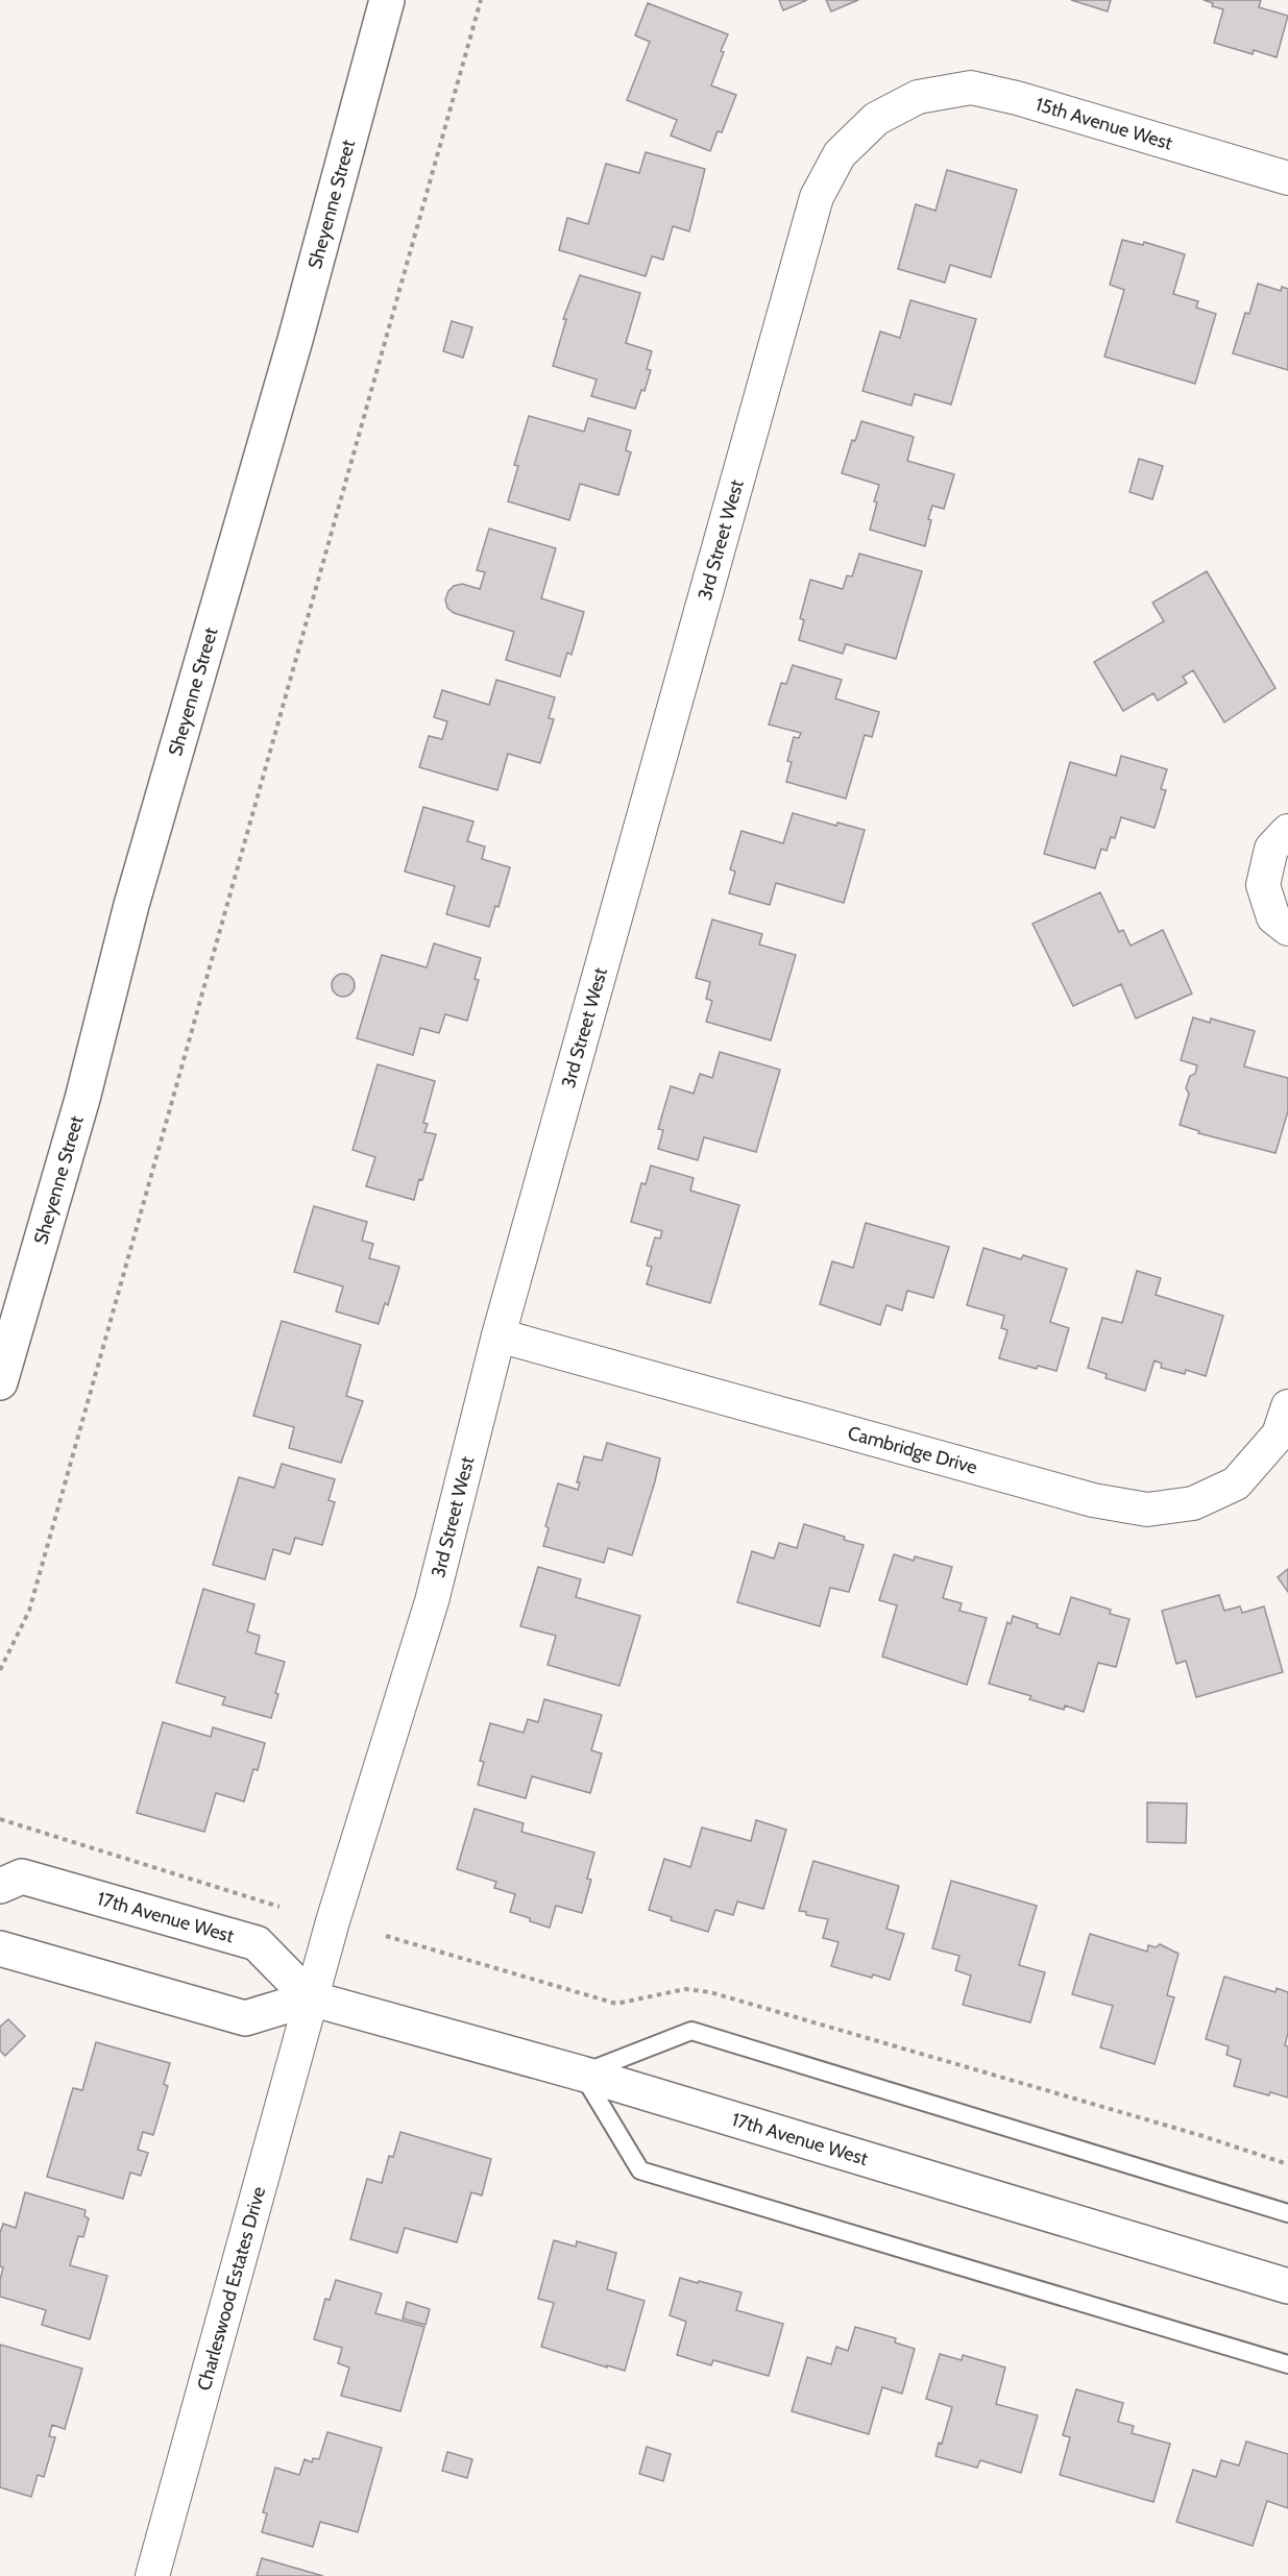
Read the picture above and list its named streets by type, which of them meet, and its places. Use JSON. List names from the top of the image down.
{
  "streets": {
    "street": [
      "15th Avenue West",
      "Sheyenne Street",
      "3rd Street West",
      "Cambridge Drive",
      "17th Avenue West",
      "Charleswood Estates Drive"
    ]
  },
  "crossings": [
    ["15th Avenue West", "3rd Street West"],
    ["3rd Street West", "Cambridge Drive"],
    ["3rd Street West", "17th Avenue West"],
    ["3rd Street West", "Charleswood Estates Drive"],
    ["17th Avenue West", "Charleswood Estates Drive"]
  ]
}
